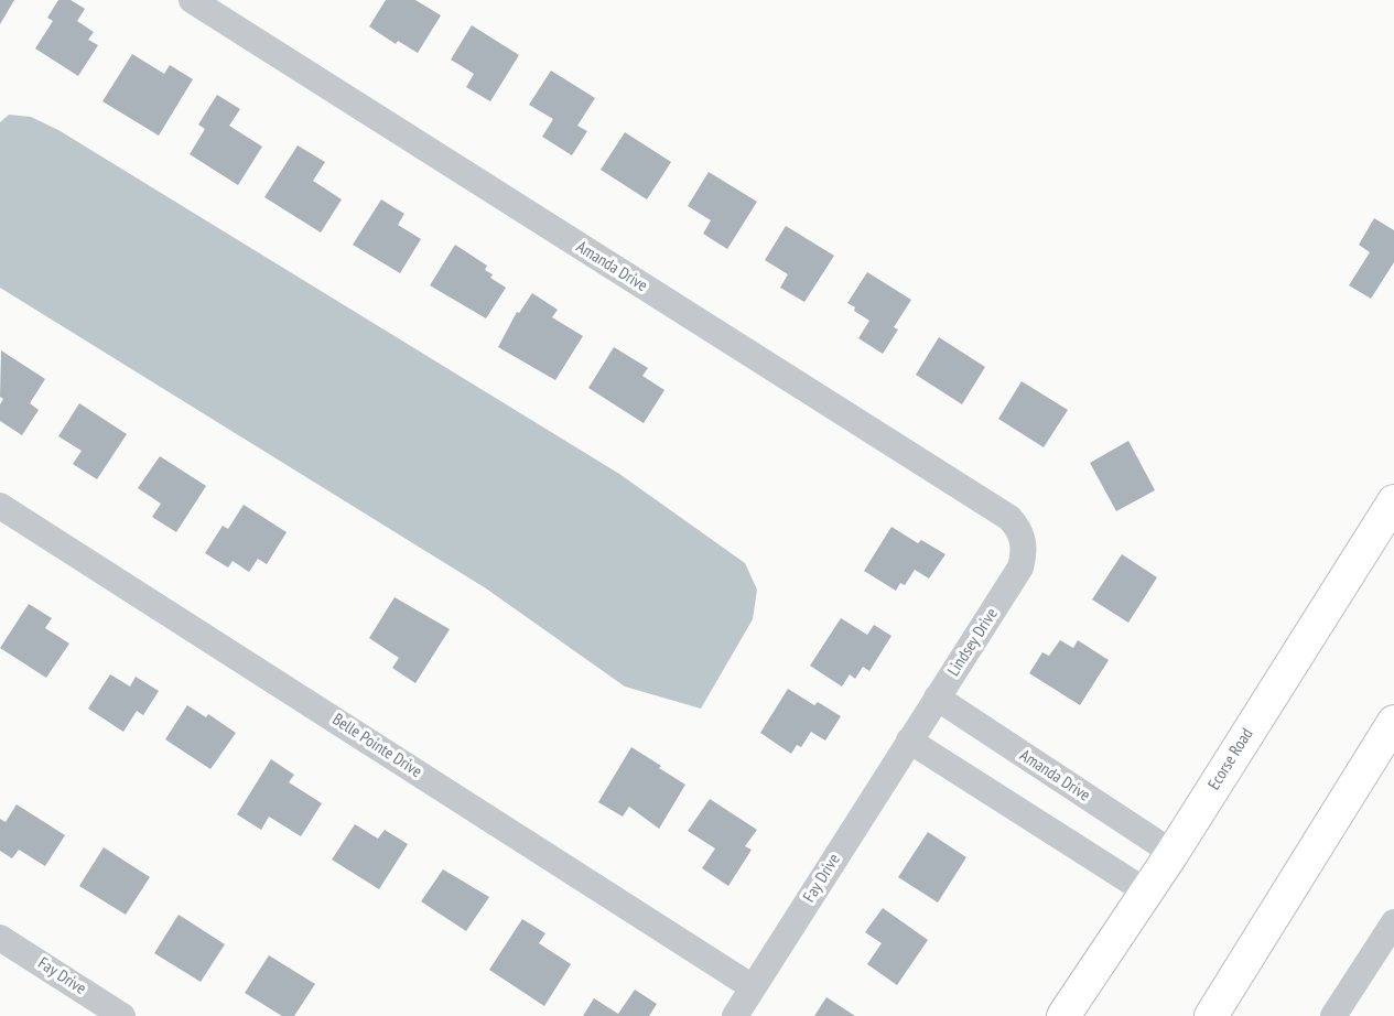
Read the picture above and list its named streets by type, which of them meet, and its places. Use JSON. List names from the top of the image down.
{
  "streets": {
    "main road": ["Ecorse Road"],
    "street": [
      "Amanda Drive",
      "Lindsey Drive",
      "Belle Pointe Drive",
      "Fay Drive"
    ]
  },
  "crossings": [
    ["Amanda Drive", "Lindsey Drive"],
    ["Amanda Drive", "Ecorse Road"],
    ["Lindsey Drive", "Fay Drive"],
    ["Belle Pointe Drive", "Fay Drive"]
  ]
}
